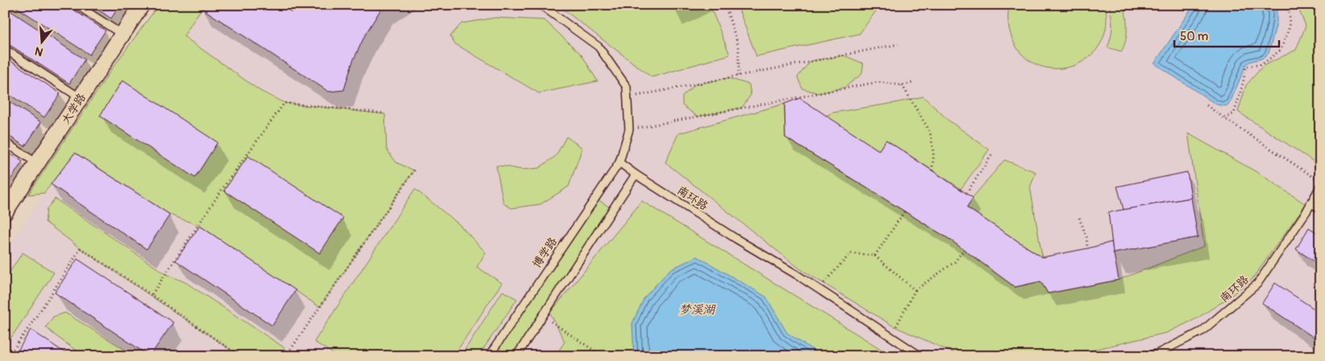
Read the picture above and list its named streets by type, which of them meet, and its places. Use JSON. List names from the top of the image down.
{
  "streets": {
    "street": ["大学路"],
    "lane": ["南环路", "博学路"]
  },
  "crossings": [
    ["南环路", "博学路"]
  ],
  "water": ["梦溪湖"],
  "scale_bar": "50 m",
  "north": "bottom"
}
